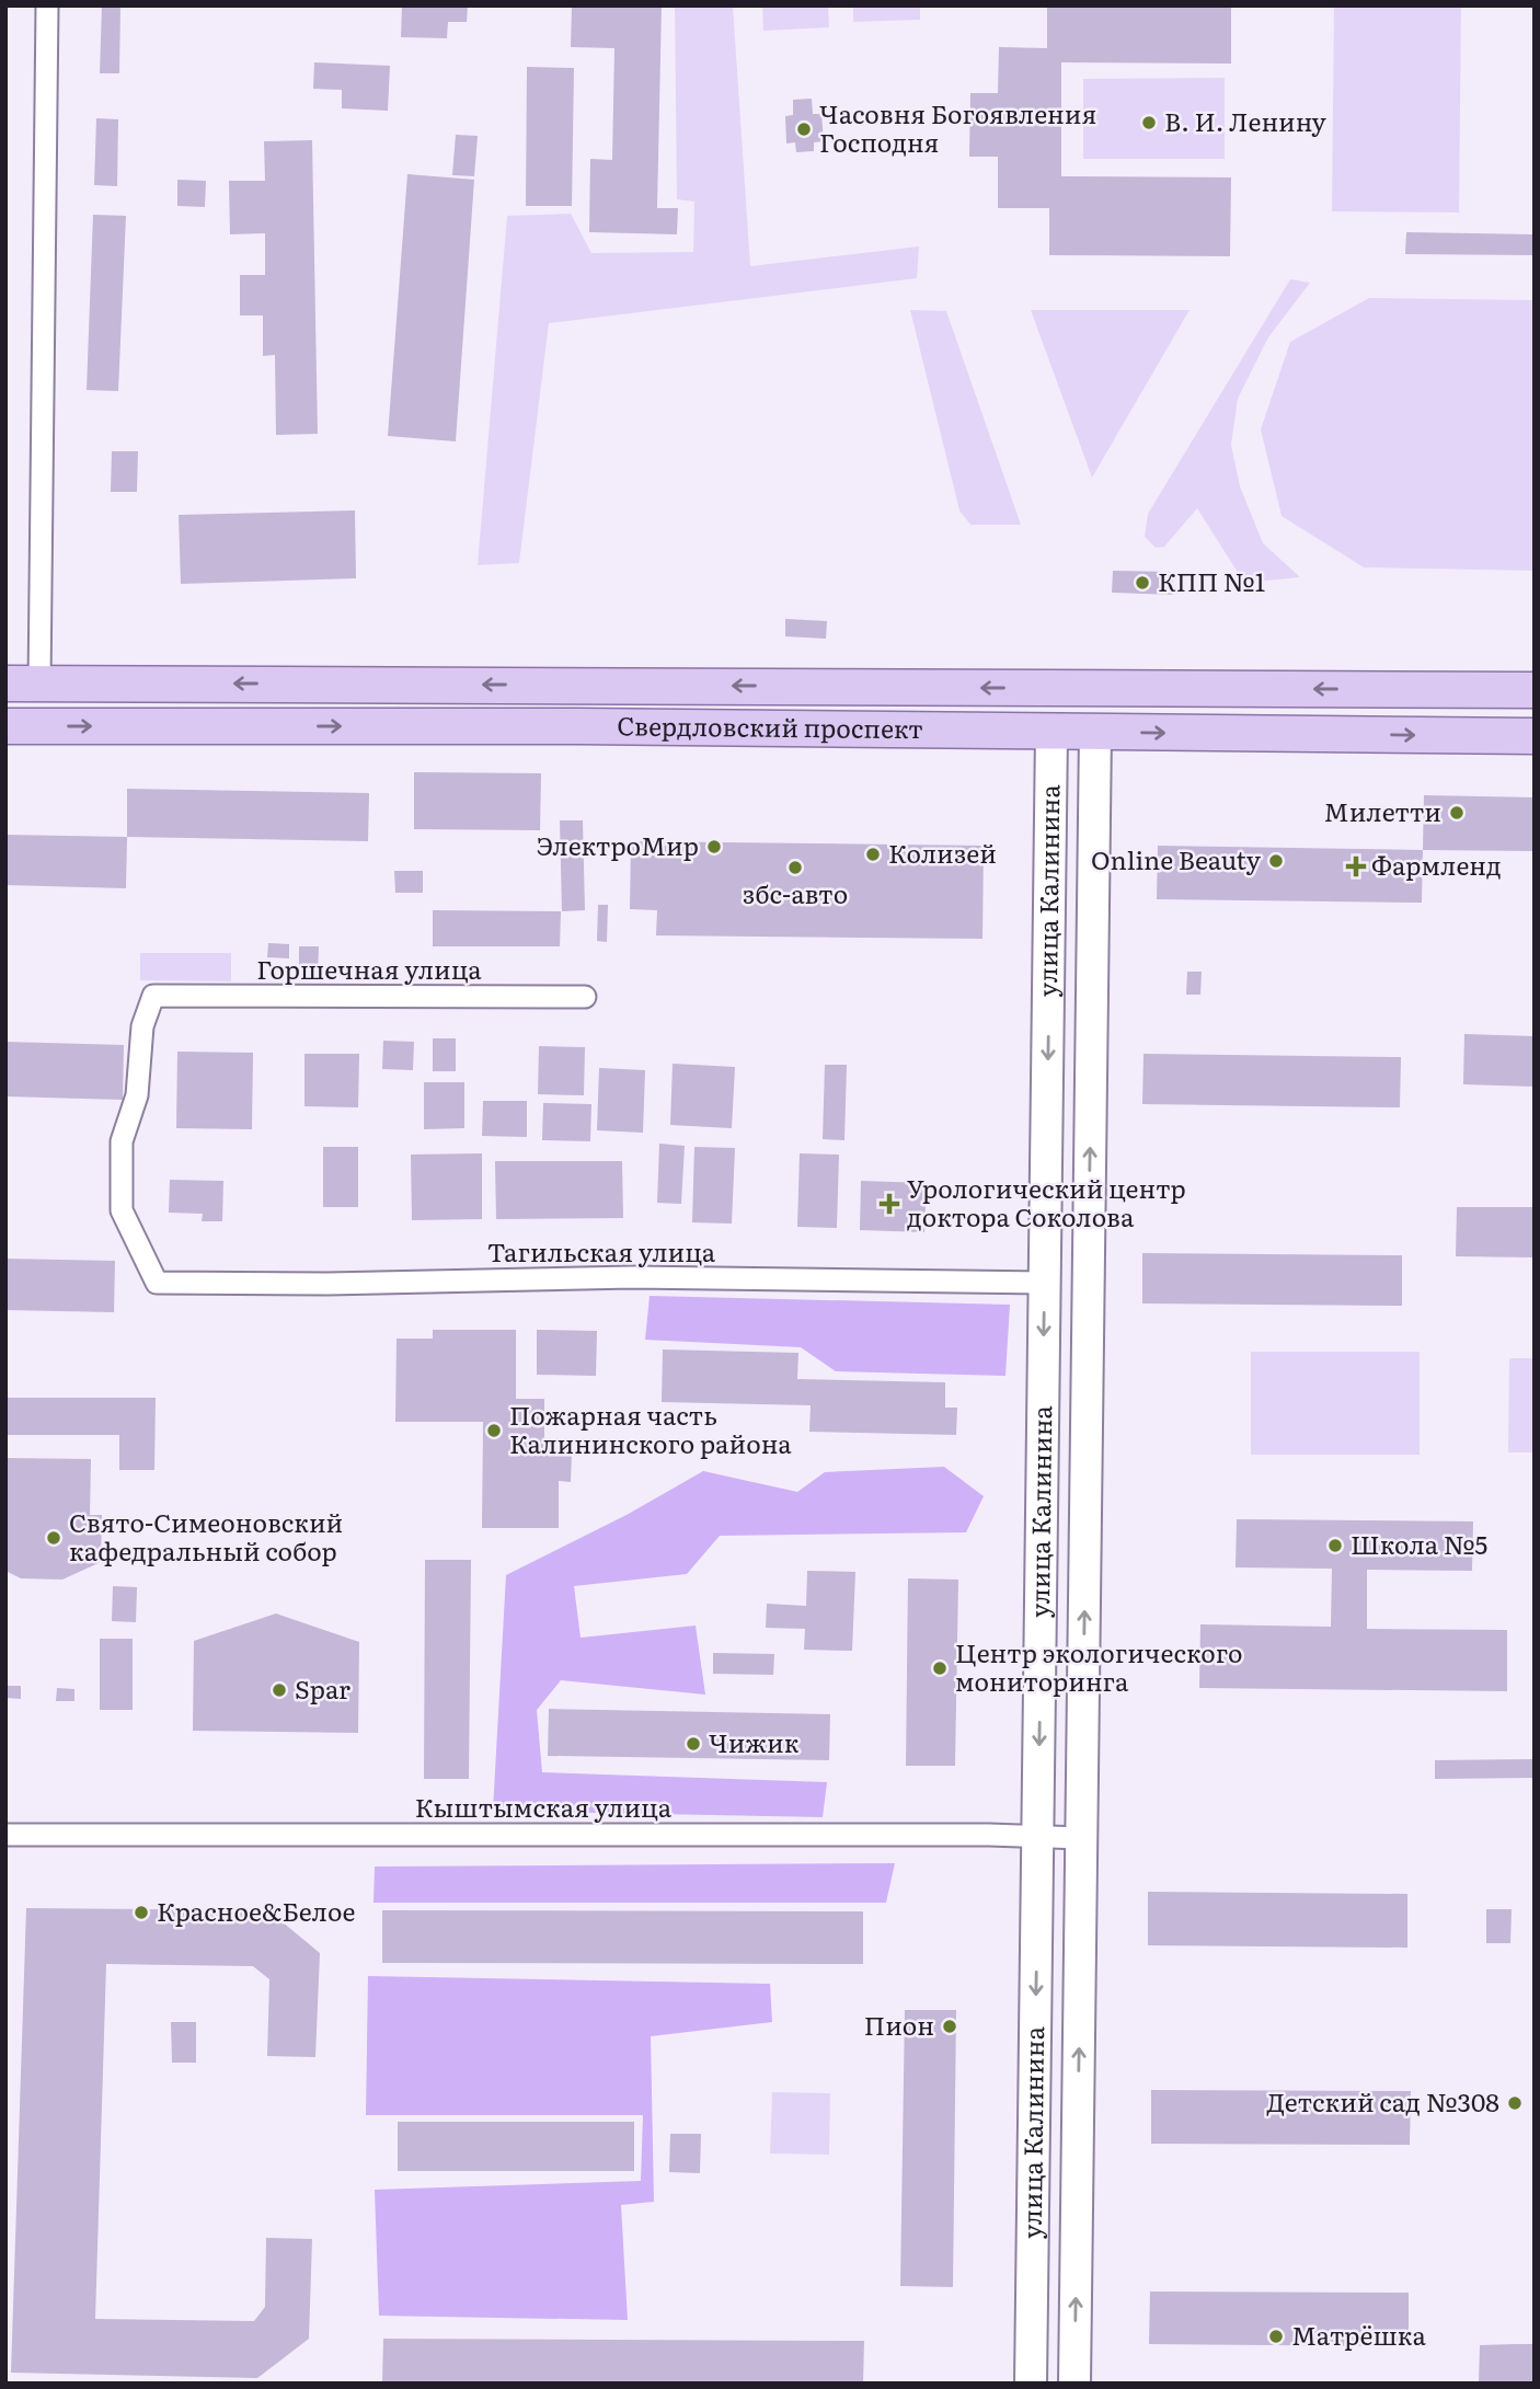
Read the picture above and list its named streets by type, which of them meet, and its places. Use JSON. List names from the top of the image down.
{
  "streets": {
    "main road": ["Свердловский проспект", "улица Калинина"],
    "street": ["Горшечная улица", "Тагильская улица", "Кыштымская улица"]
  },
  "crossings": [
    ["Свердловский проспект", "улица Калинина"],
    ["улица Калинина", "Тагильская улица"],
    ["улица Калинина", "Кыштымская улица"],
    ["Горшечная улица", "Тагильская улица"]
  ],
  "places": {
    "other": [
      "В. И. Ленину",
      "Часовня Богоявления Господня",
      "КПП №1",
      "Милетти",
      "ЭлектроМир",
      "Колизей",
      "Online Beauty",
      "збс-авто",
      "Пожарная часть Калининского района",
      "Свято-Симеоновский кафедральный собор",
      "Школа №5",
      "Центр экологического мониторинга",
      "Spar",
      "Чижик",
      "Красное&Белое",
      "Пион",
      "Детский сад №308",
      "Матрёшка"
    ],
    "health": ["Фармленд", "Урологический центр доктора Соколова"]
  }
}
